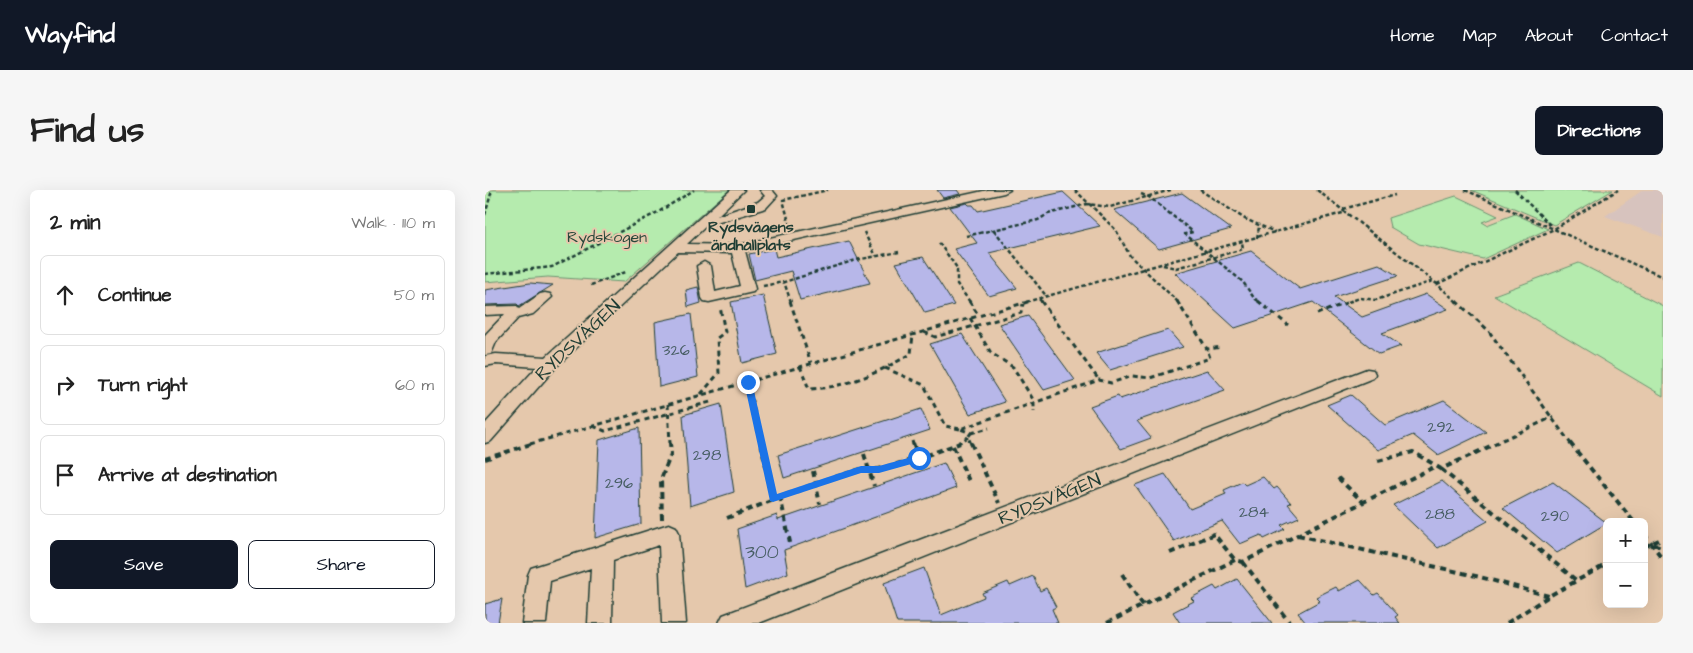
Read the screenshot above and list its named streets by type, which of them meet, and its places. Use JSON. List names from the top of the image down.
{
  "streets": {
    "street": ["RYDSVÄGEN"]
  },
  "parks": ["Rydskogen"],
  "places": {
    "transit": ["Rydsvägens ändhållplats"]
  },
  "house_numbers": [
    "326",
    "292",
    "298",
    "296",
    "284",
    "288",
    "290",
    "300"
  ],
  "page": {
    "header": "Wayfind",
    "nav": [
      "Home",
      "Map",
      "About",
      "Contact"
    ],
    "title": "Find us",
    "buttons": [
      "Directions",
      ["Save", "Share"]
    ],
    "heading": ["2 min", "Walk · 110 m"],
    "list": [
      ["Continue", "50 m"],
      ["Turn right", "60 m"],
      "Arrive at destination"
    ],
    "map_buttons": ["+", "−"]
  }
}
